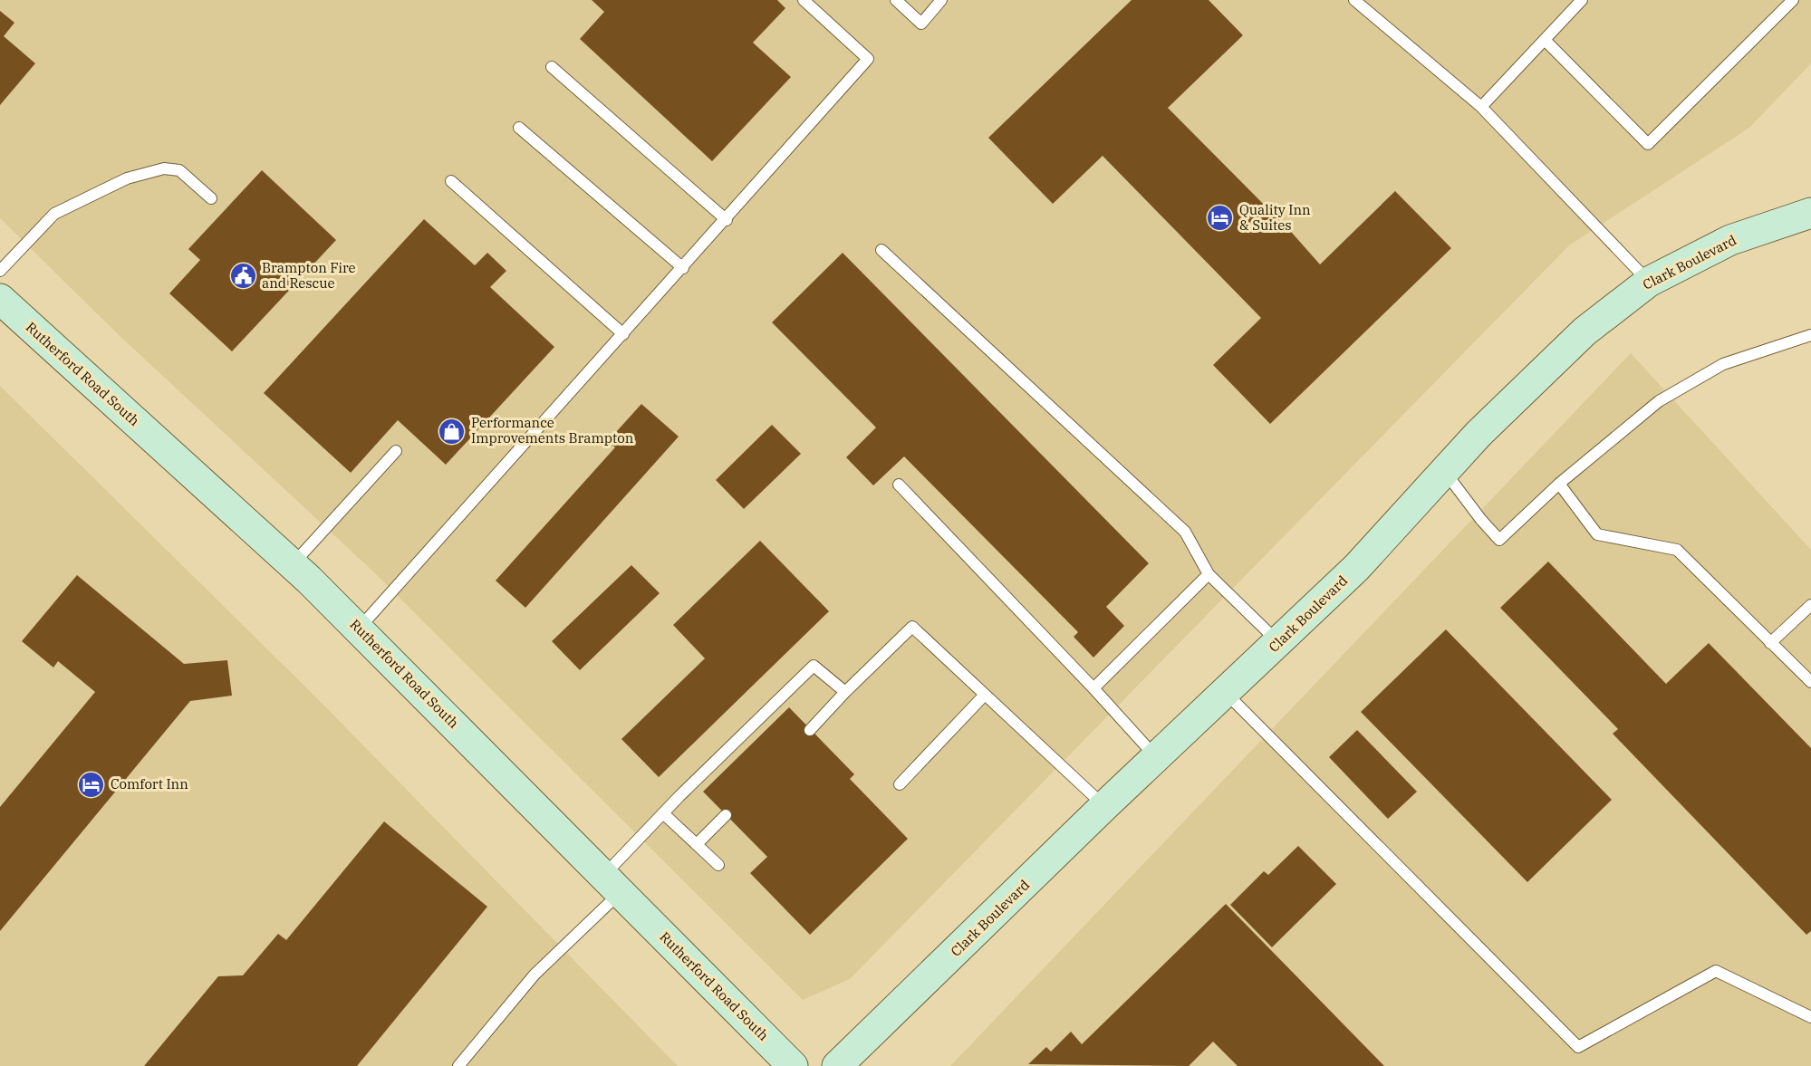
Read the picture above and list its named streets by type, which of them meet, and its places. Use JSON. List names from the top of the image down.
{
  "streets": {
    "street": ["Clark Boulevard", "Rutherford Road South"]
  },
  "places": {
    "hotel": ["Quality Inn & Suites", "Comfort Inn"],
    "public building": ["Brampton Fire and Rescue"],
    "shop": ["Performance Improvements Brampton"]
  }
}
